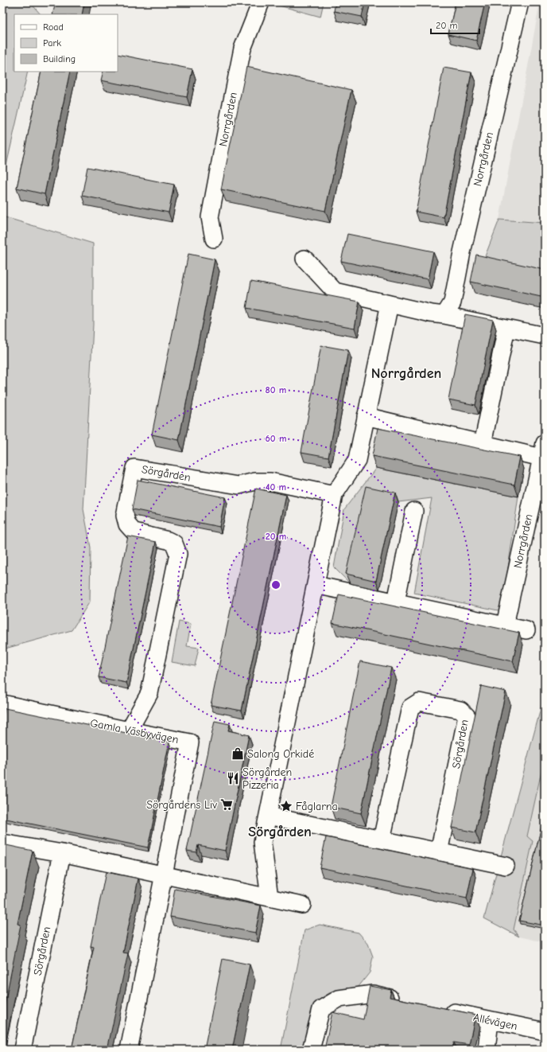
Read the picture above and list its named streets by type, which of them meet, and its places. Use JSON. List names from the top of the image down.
{
  "streets": {
    "street": [
      "Norrgården",
      "Sörgården",
      "Gamla Väsbyvägen",
      "Allévägen"
    ]
  },
  "crossings": [
    ["Sörgården", "Gamla Väsbyvägen"]
  ],
  "districts": ["Norrgården", "Sörgården"],
  "places": {
    "shop": ["Salong Orkidé"],
    "restaurant": ["Sörgården Pizzeria"],
    "supermarket": ["Sörgårdens Liv"],
    "place": ["Fåglarna"]
  },
  "legend": ["Road", "Park", "Building"],
  "scale_bar": "20 m",
  "rings": [
    "80 m",
    "60 m",
    "40 m",
    "20 m"
  ]
}
